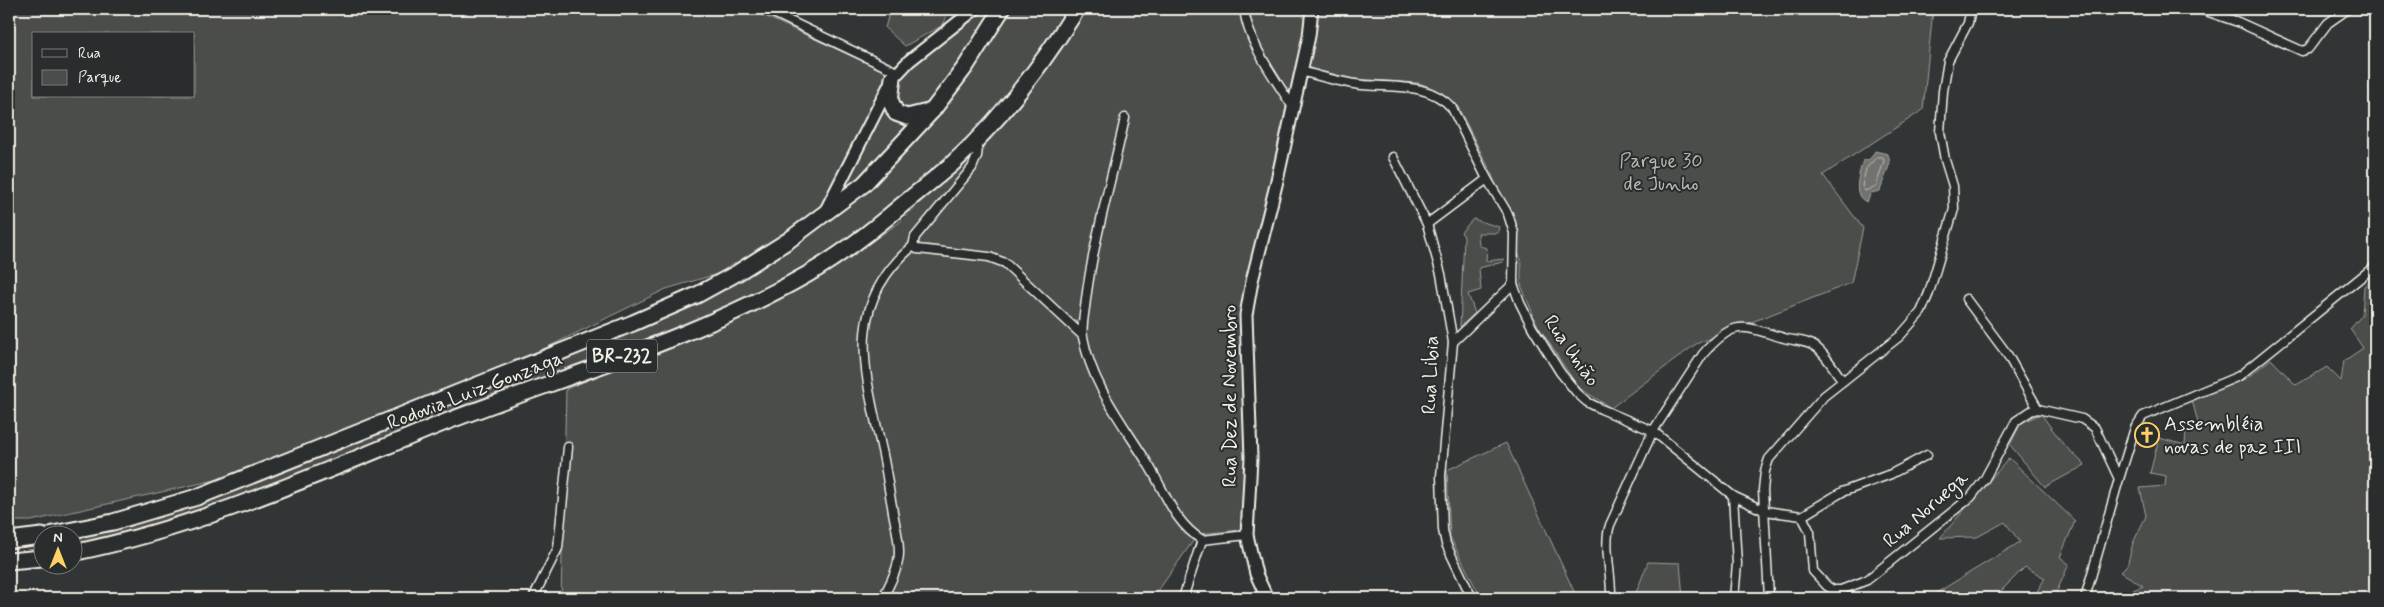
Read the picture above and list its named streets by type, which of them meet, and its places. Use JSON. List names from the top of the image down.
{
  "streets": {
    "highway": ["BR-232", "Rodovia Luiz Gonzaga"],
    "main road": ["Rua Dez de Novembro"],
    "street": ["Rua União", "Rua Libia", "Rua Noruega"]
  },
  "crossings": [
    ["Rua União", "Rua Dez de Novembro"],
    ["Rua União", "Rua Noruega"]
  ],
  "parks": ["Parque 30 de Junho"],
  "places": {
    "church": ["Assembléia novas de paz III"]
  },
  "legend": ["Rua", "Parque"],
  "north": "top"
}
